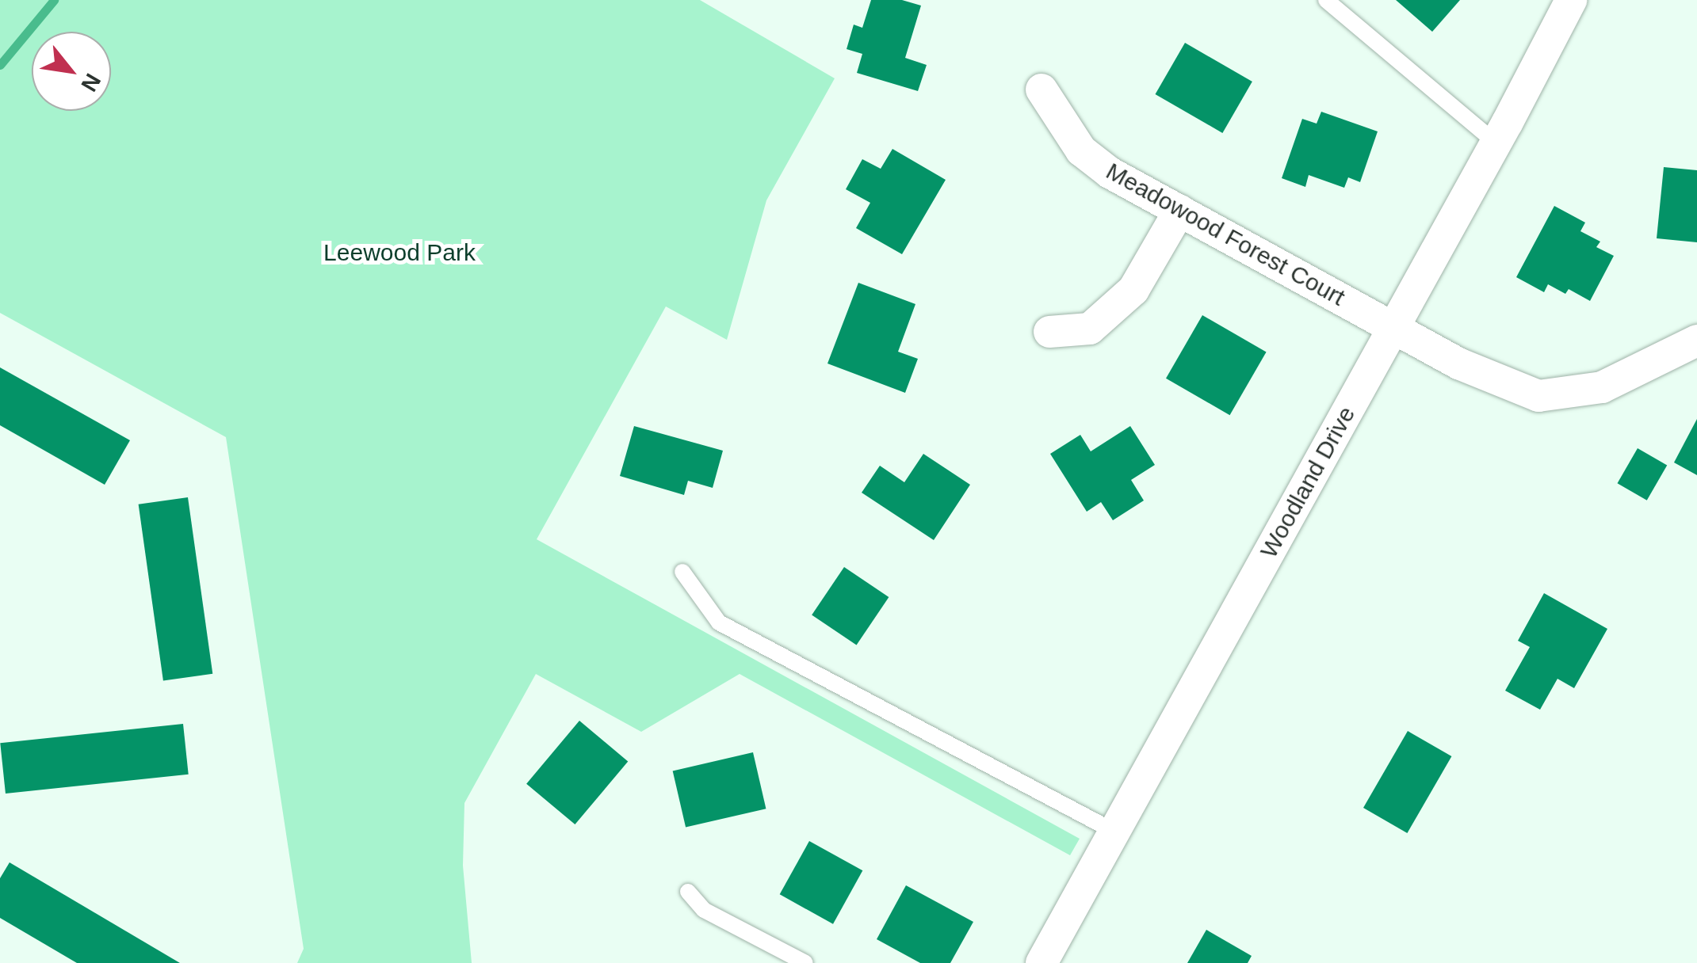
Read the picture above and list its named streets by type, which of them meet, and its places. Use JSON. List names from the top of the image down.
{
  "streets": {
    "street": ["Meadowood Forest Court", "Woodland Drive"]
  },
  "crossings": [
    ["Meadowood Forest Court", "Woodland Drive"]
  ],
  "parks": ["Leewood Park"],
  "north": "bottom right"
}
